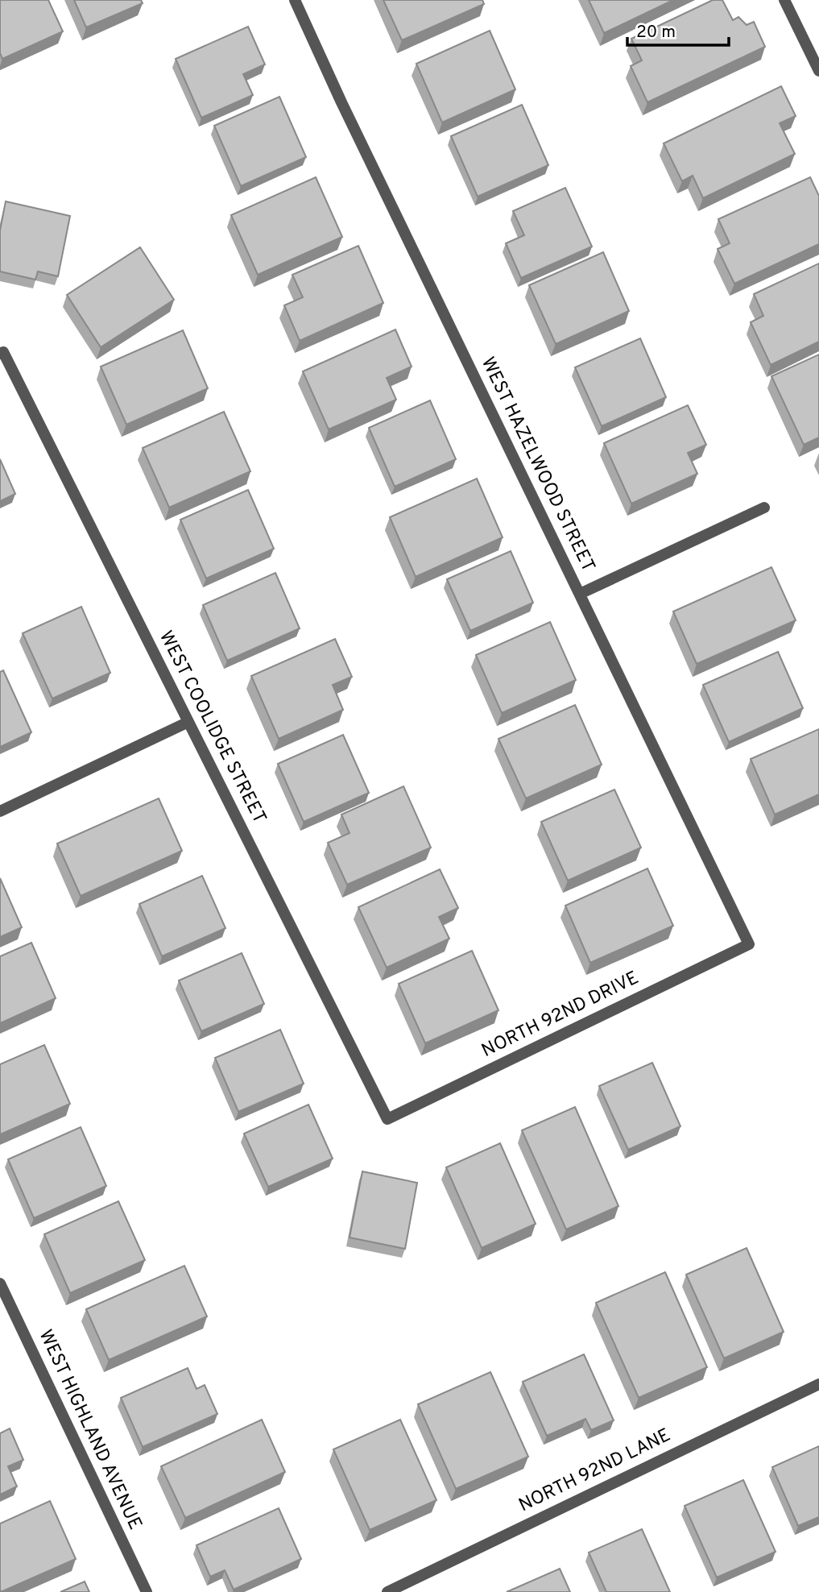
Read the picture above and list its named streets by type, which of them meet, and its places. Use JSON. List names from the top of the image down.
{
  "streets": {
    "street": [
      "WEST HAZELWOOD STREET",
      "WEST COOLIDGE STREET",
      "NORTH 92ND DRIVE",
      "WEST HIGHLAND AVENUE",
      "NORTH 92ND LANE"
    ]
  },
  "crossings": [
    ["WEST HAZELWOOD STREET", "NORTH 92ND DRIVE"],
    ["WEST COOLIDGE STREET", "NORTH 92ND DRIVE"]
  ],
  "scale_bar": "20 m"
}
